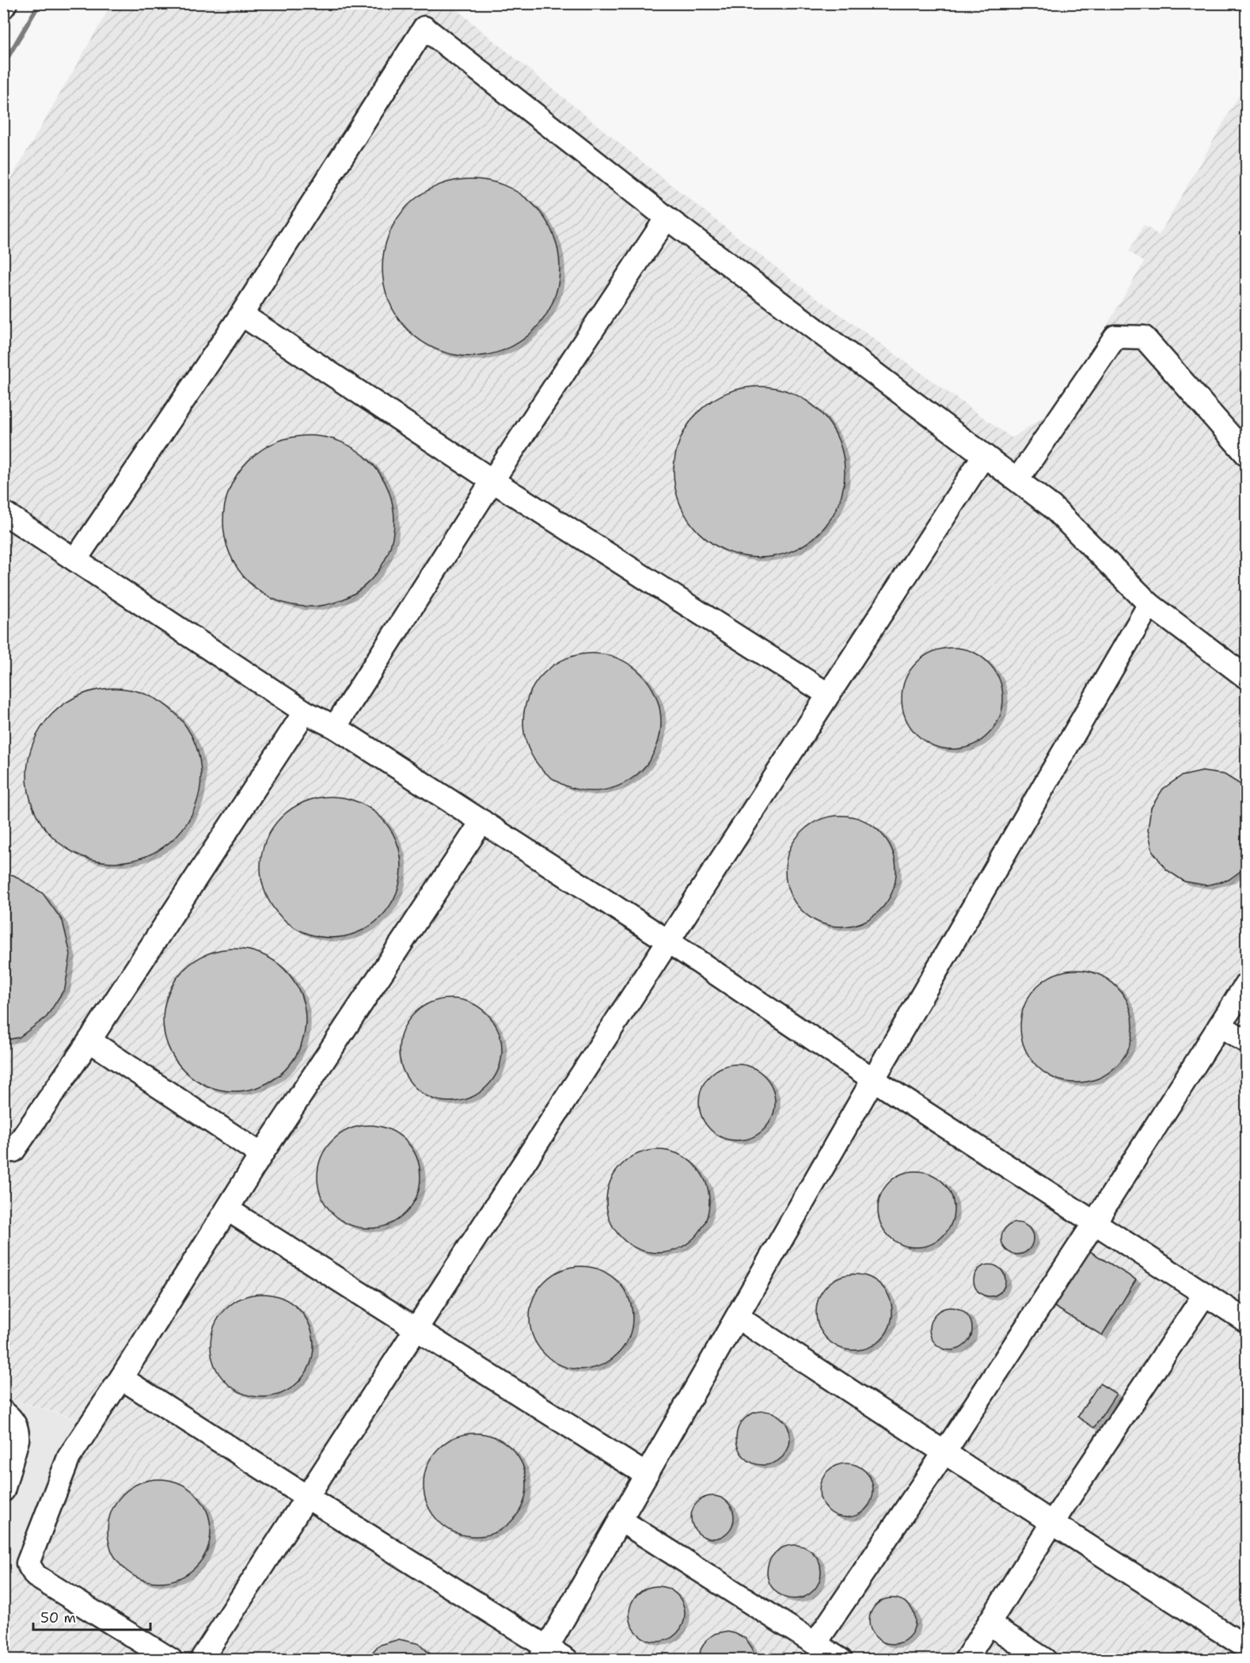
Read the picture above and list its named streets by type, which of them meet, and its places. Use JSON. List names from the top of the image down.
{
  "scale_bar": "50 m"
}
